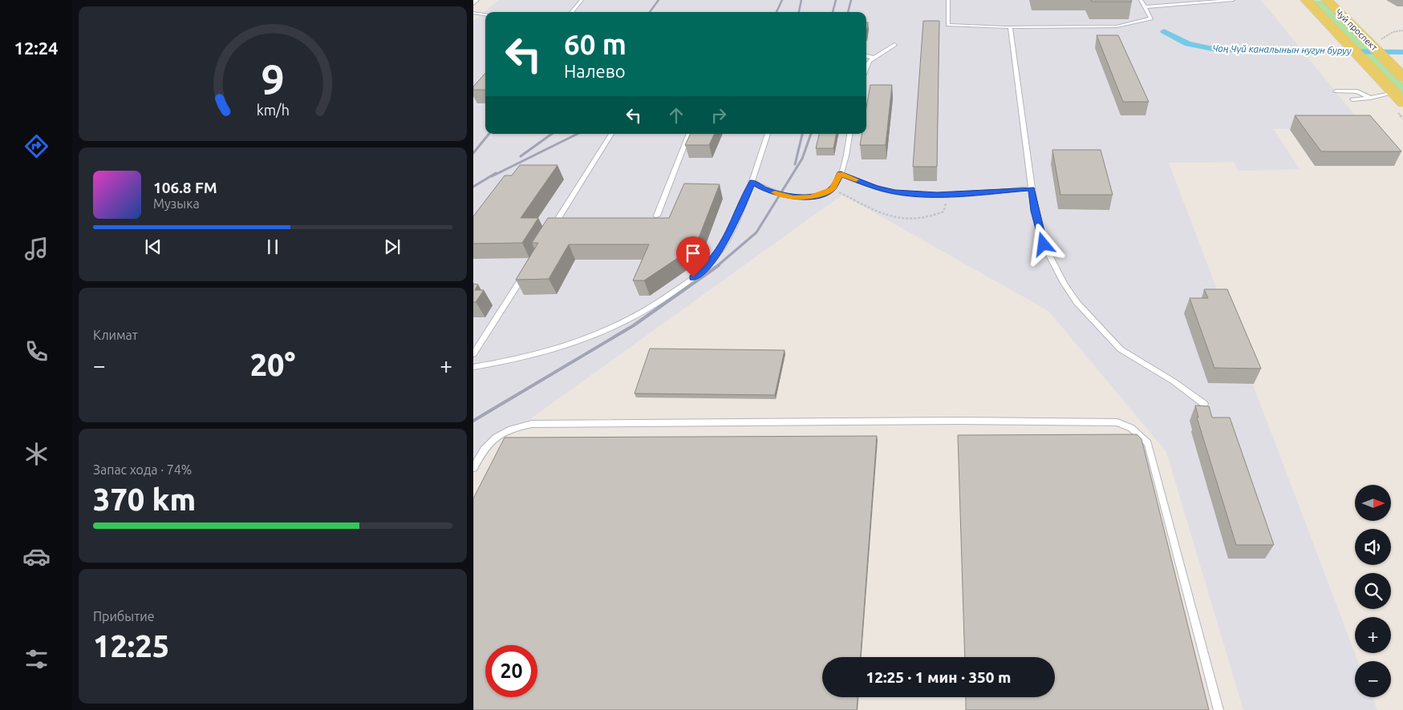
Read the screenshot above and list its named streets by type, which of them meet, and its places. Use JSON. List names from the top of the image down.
{
  "streets": {
    "main road": ["Чуй проспект"]
  },
  "water": ["Чоң Чүй каналынын нугун буруу"],
  "north": "right",
  "page": {
    "tabs": "12:24",
    "turn": ["60 m", "Налево"],
    "song": ["106.8 FM", "Музыка"],
    "tile": [
      "Климат",
      ["Запас хода · 74%", "370 km"],
      ["Прибытие", "12:25"]
    ],
    "heat": ["−", "20°", "+"],
    "map_buttons": ["+", "−"],
    "limit": "20",
    "trip": "12:25 · 1 мин · 350 m",
    "gauge": ["9", "km/h"]
  }
}
